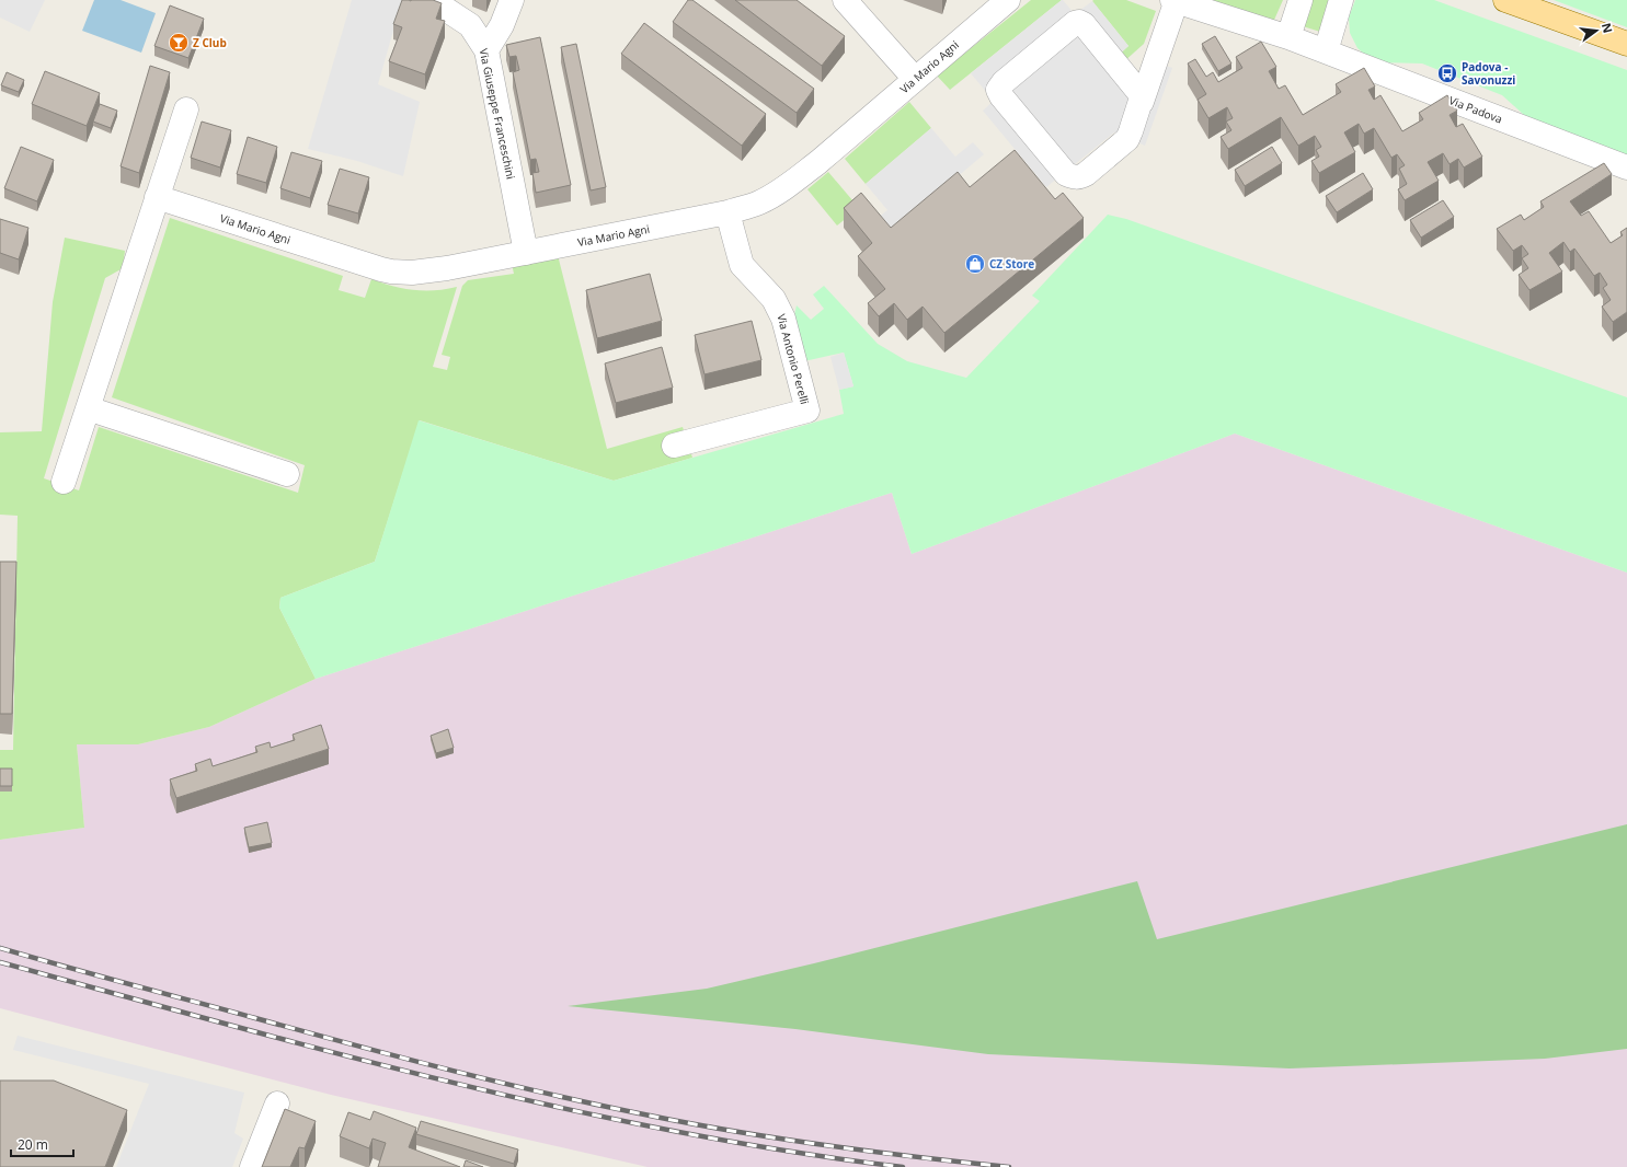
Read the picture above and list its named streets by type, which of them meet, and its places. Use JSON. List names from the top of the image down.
{
  "streets": {
    "street": [
      "Via Mario Agni",
      "Via Padova",
      "Via Giuseppe Franceschini",
      "Via Antonio Perelli"
    ]
  },
  "crossings": [
    ["Via Mario Agni", "Via Giuseppe Franceschini"],
    ["Via Mario Agni", "Via Antonio Perelli"]
  ],
  "places": {
    "bar": ["Z Club"],
    "bus stop": ["Padova - Savonuzzi"],
    "shop": ["CZ Store"]
  },
  "scale_bar": "20 m",
  "north": "right"
}
